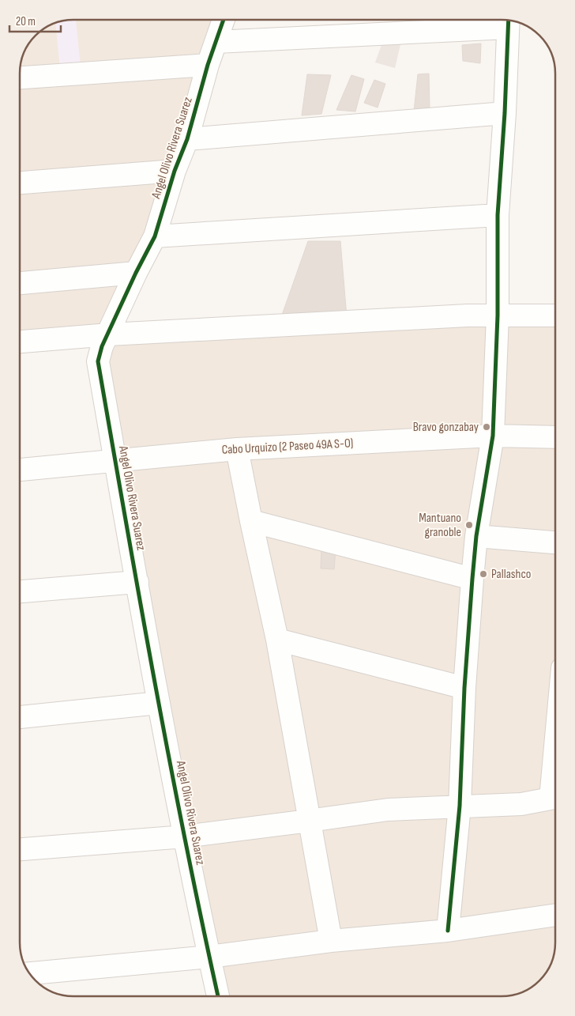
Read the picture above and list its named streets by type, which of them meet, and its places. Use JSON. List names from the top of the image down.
{
  "streets": {
    "street": ["Angel Olivo Rivera Suarez", "Cabo Urquizo (2 Paseo 49A S-O)"]
  },
  "crossings": [
    ["Angel Olivo Rivera Suarez", "Cabo Urquizo (2 Paseo 49A S-O)"]
  ],
  "places": ["Bravo gonzabay", "Mantuano granoble", "Pallashco"],
  "scale_bar": "20 m"
}
